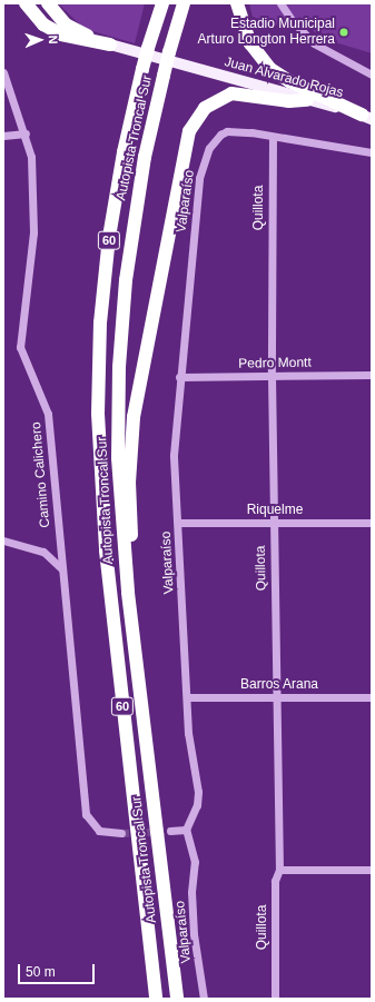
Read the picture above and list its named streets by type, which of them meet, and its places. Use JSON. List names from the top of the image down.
{
  "streets": {
    "highway": ["Autopista Troncal Sur", "60"],
    "main road": ["Juan Alvarado Rojas"],
    "street": [
      "Valparaíso",
      "Quillota",
      "Pedro Montt",
      "Camino Calichero",
      "Riquelme",
      "Barros Arana"
    ]
  },
  "crossings": [
    ["Valparaíso", "Quillota"],
    ["Valparaíso", "Pedro Montt"],
    ["Valparaíso", "Riquelme"],
    ["Valparaíso", "Barros Arana"],
    ["Quillota", "Pedro Montt"],
    ["Quillota", "Riquelme"],
    ["Quillota", "Barros Arana"]
  ],
  "places": ["Estadio Municipal Arturo Longton Herrera"],
  "scale_bar": "50 m",
  "north": "right"
}
